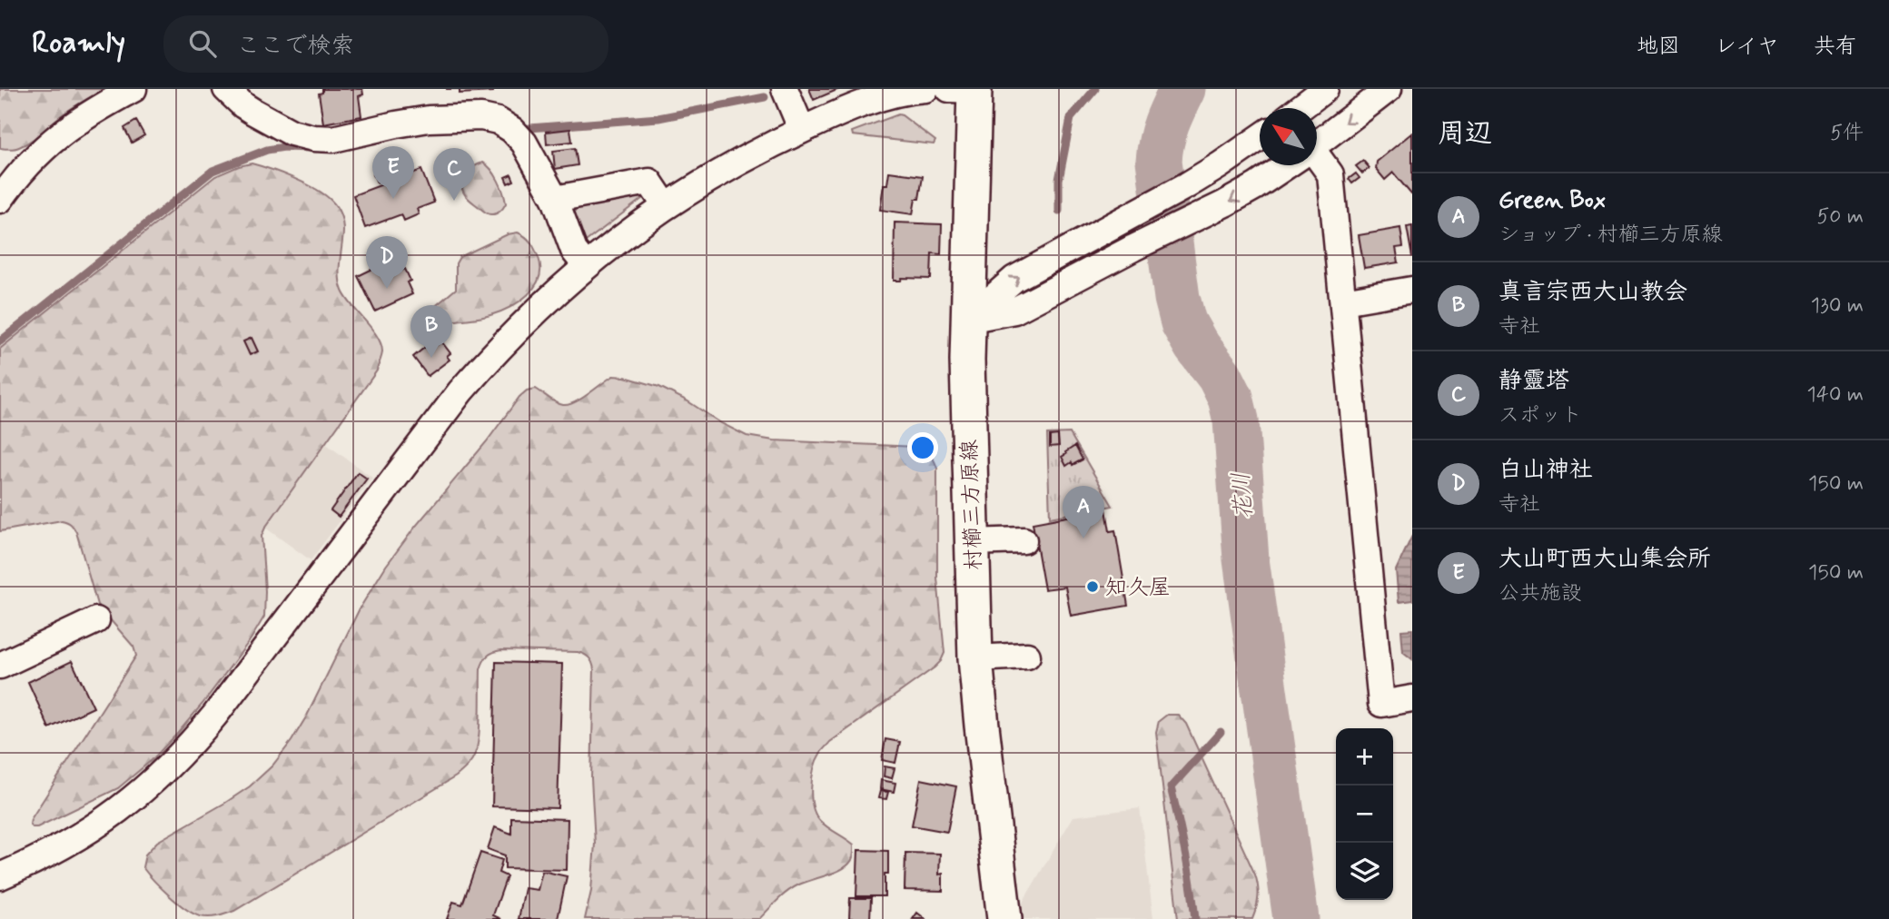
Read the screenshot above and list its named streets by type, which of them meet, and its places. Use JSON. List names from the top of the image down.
{
  "streets": {
    "main road": ["村櫛三方原線"]
  },
  "water": ["花川"],
  "places": ["知久屋"],
  "north": "top left",
  "page": {
    "header": "Roamly",
    "search": "ここで検索",
    "nav": ["地図", "レイヤ", "共有"],
    "heading": ["周辺", "5件"],
    "pins": [
      "E",
      "C",
      "D",
      "B",
      "A"
    ],
    "list": [
      {
        "mark": "A",
        "name": "Green Box",
        "note": "ショップ · 村櫛三方原線",
        "value": "50 m"
      },
      {
        "mark": "B",
        "name": "真言宗西大山教会",
        "note": "寺社",
        "value": "130 m"
      },
      {
        "mark": "C",
        "name": "静靈塔",
        "note": "スポット",
        "value": "140 m"
      },
      {
        "mark": "D",
        "name": "白山神社",
        "note": "寺社",
        "value": "150 m"
      },
      {
        "mark": "E",
        "name": "大山町西大山集会所",
        "note": "公共施設",
        "value": "150 m"
      }
    ],
    "map_buttons": ["+", "−"]
  }
}
